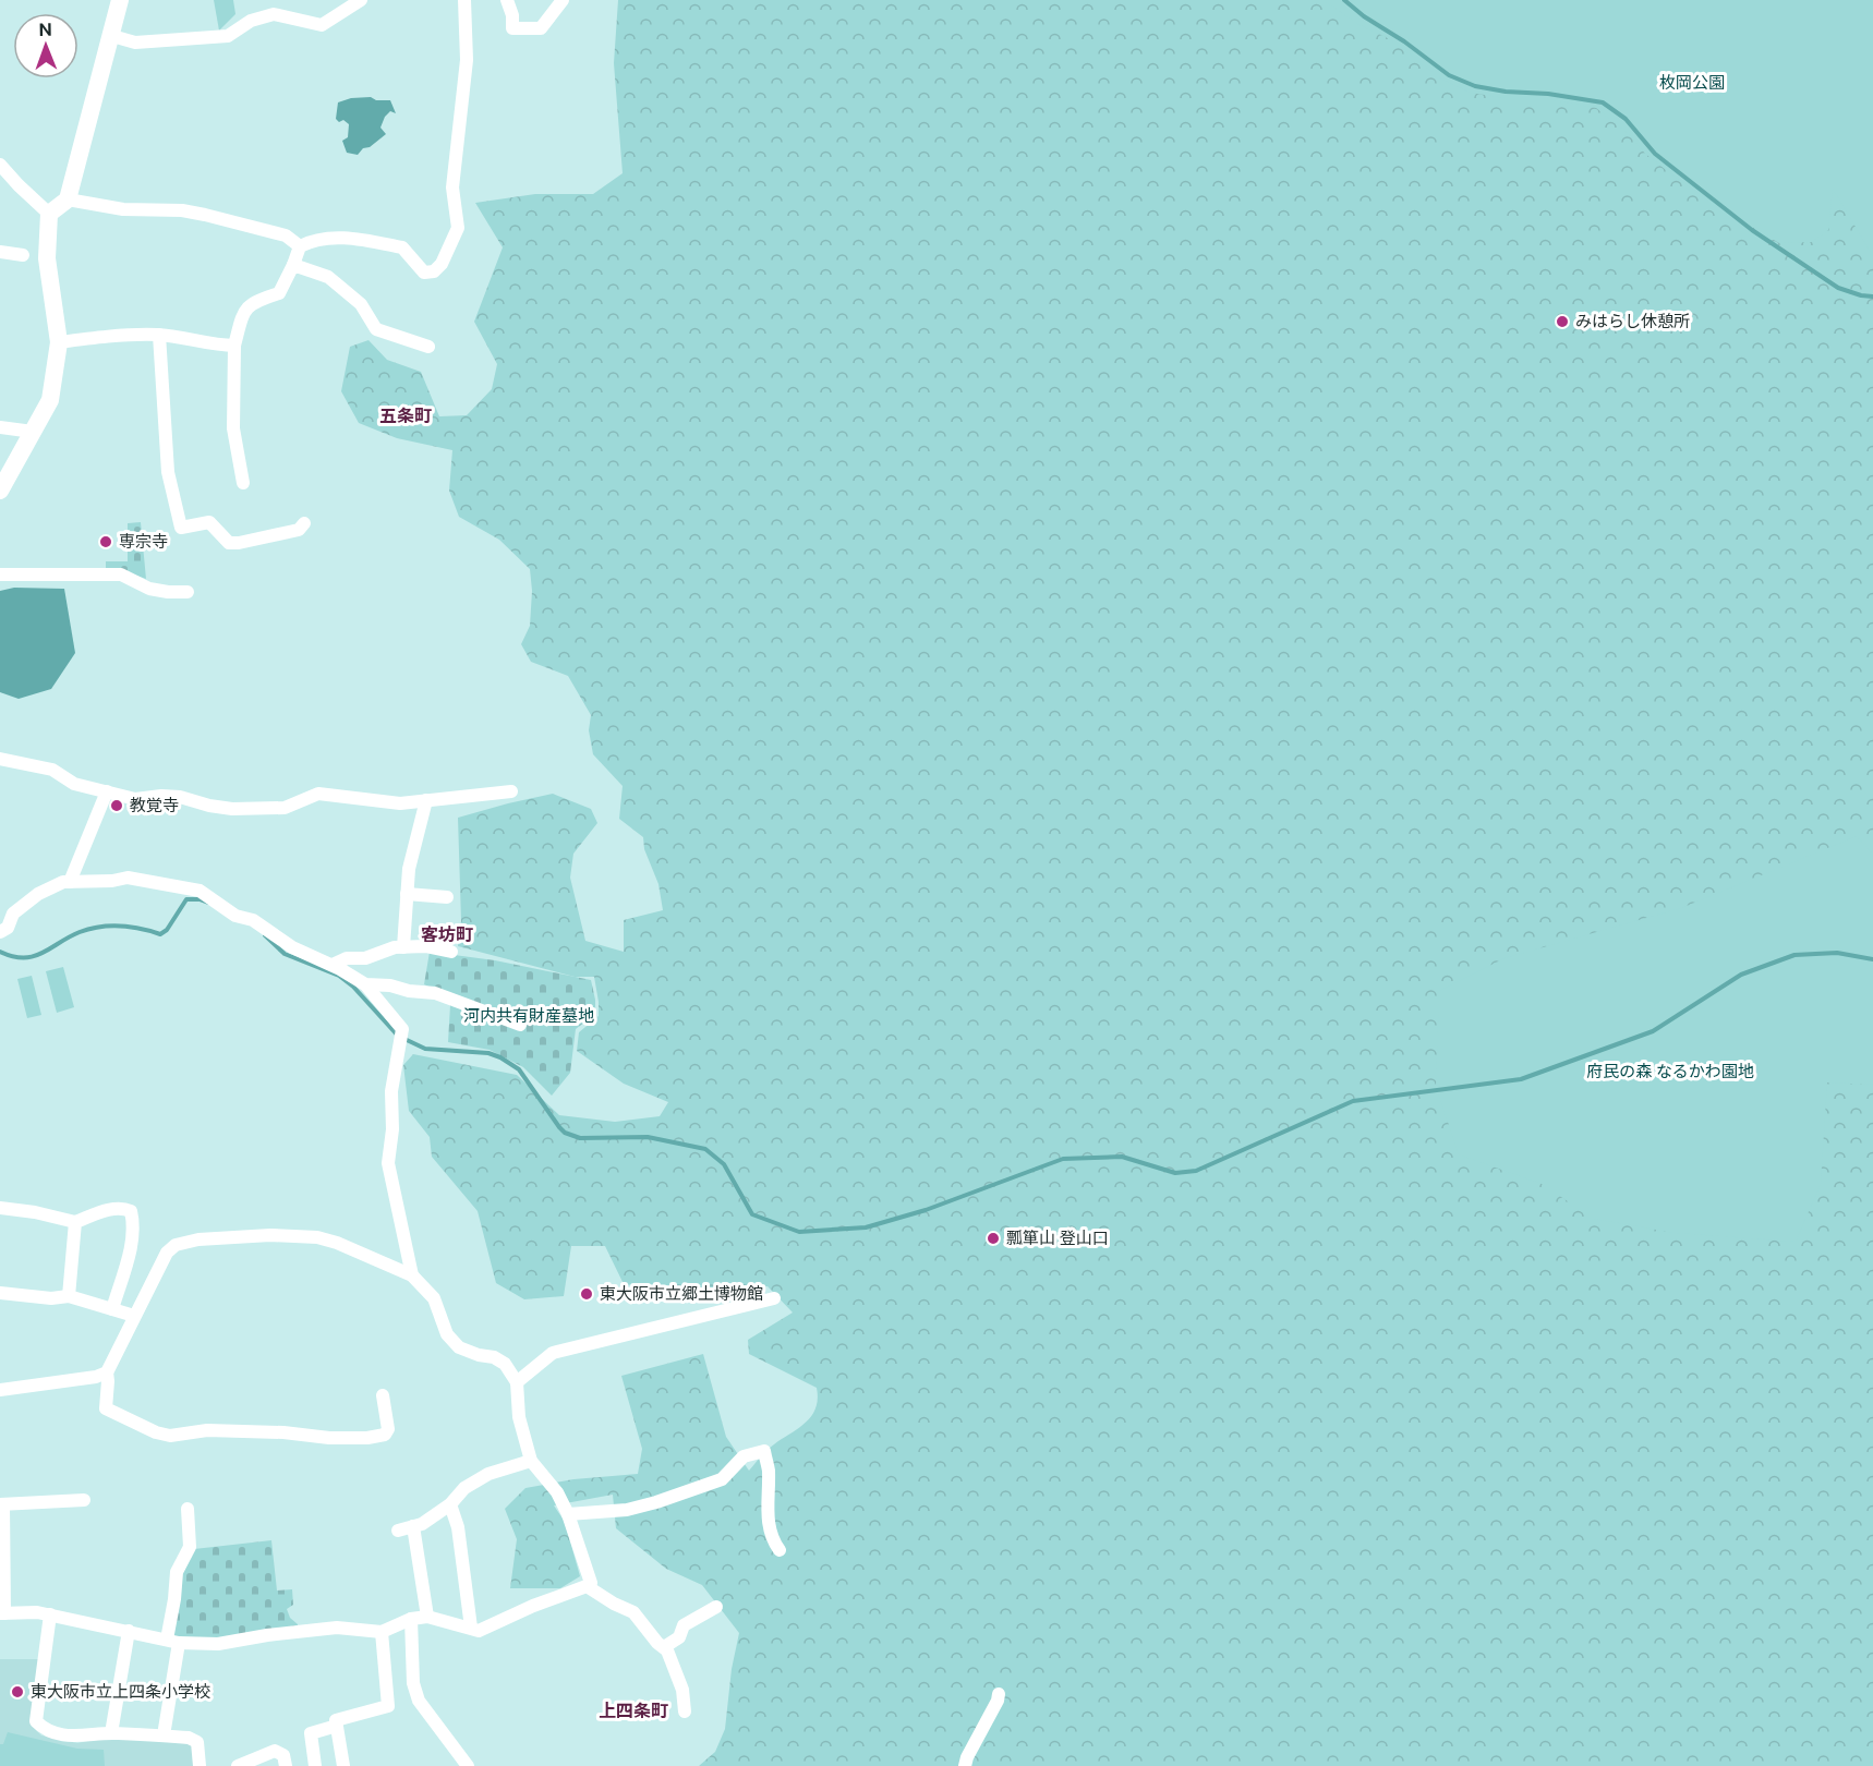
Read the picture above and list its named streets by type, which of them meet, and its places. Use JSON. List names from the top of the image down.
{
  "districts": ["五条町", "客坊町", "上四条町"],
  "parks": ["枚岡公園", "河内共有財産墓地", "府民の森 なるかわ園地"],
  "places": [
    "みはらし休憩所",
    "専宗寺",
    "教覚寺",
    "瓢箪山 登山口",
    "東大阪市立郷土博物館",
    "東大阪市立上四条小学校"
  ],
  "north": "top"
}
